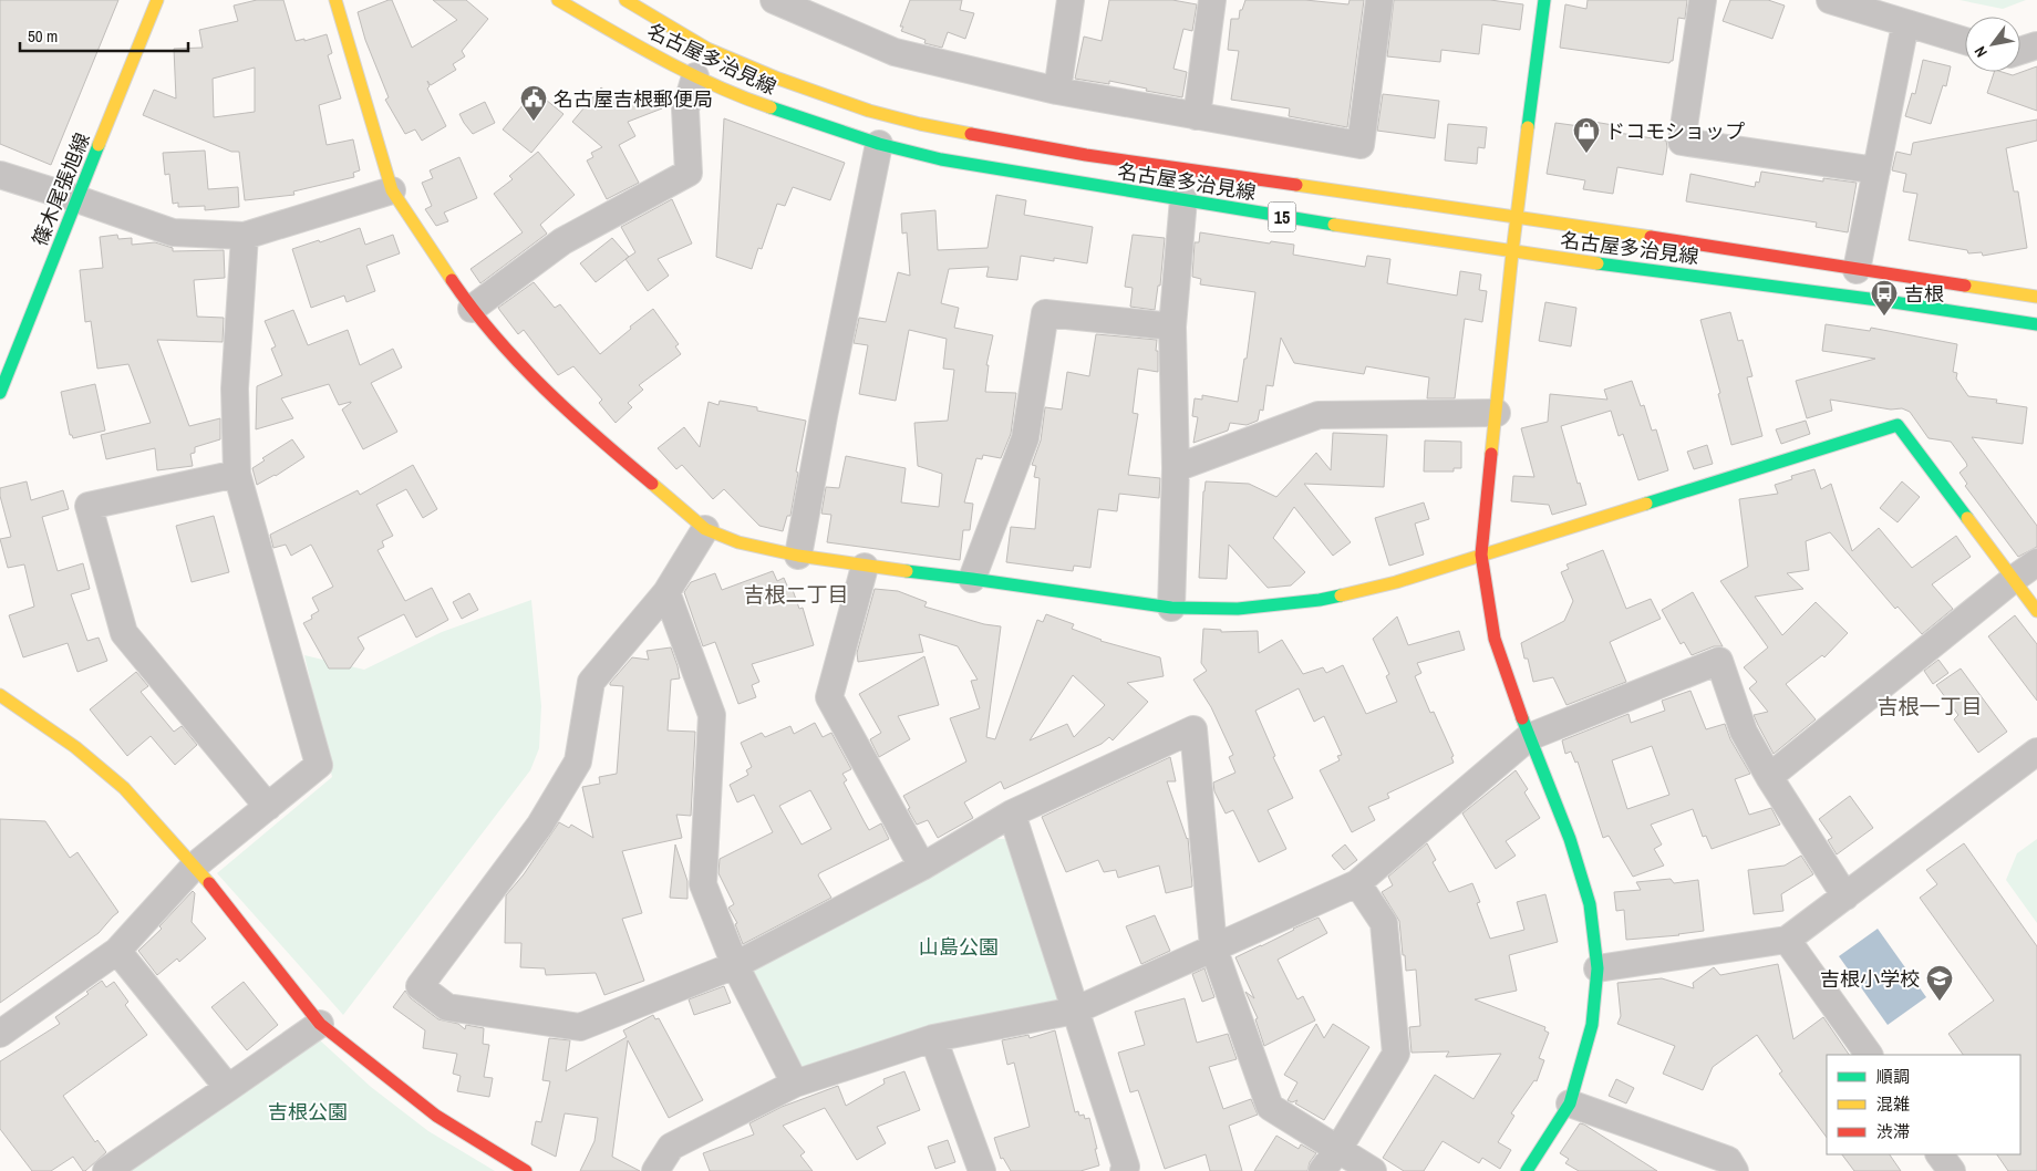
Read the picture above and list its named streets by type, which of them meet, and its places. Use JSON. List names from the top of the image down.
{
  "streets": {
    "street": ["名古屋多治見線", "篠木尾張旭線", "15"]
  },
  "districts": ["吉根二丁目", "吉根一丁目"],
  "parks": ["山島公園", "吉根公園"],
  "places": {
    "public building": ["名古屋吉根郵便局"],
    "shop": ["ドコモショップ"],
    "bus stop": ["吉根"],
    "school or university": ["吉根小学校"]
  },
  "legend": ["順調", "混雑", "渋滞"],
  "scale_bar": "50 m",
  "north": "bottom left"
}
